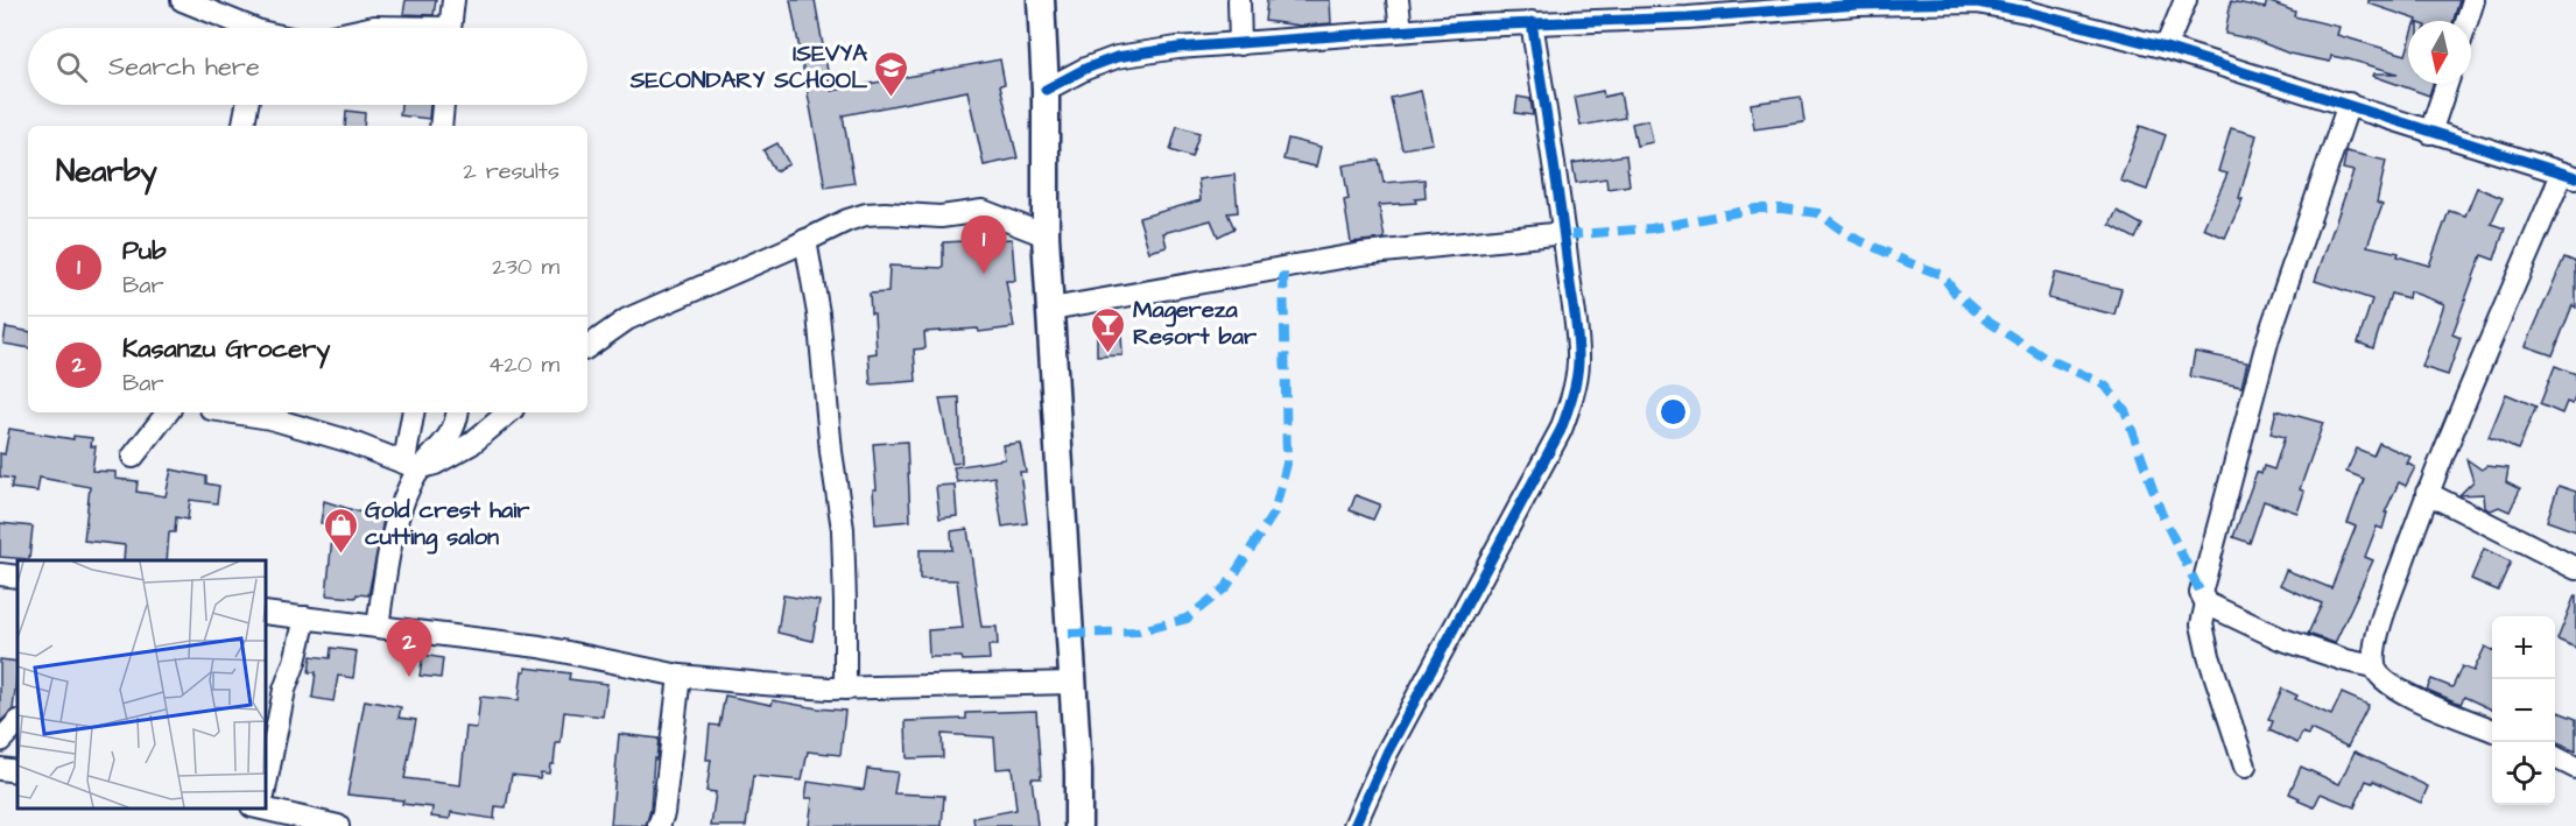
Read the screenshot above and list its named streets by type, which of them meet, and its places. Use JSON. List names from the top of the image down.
{
  "places": {
    "school or university": ["ISEVYA SECONDARY SCHOOL"],
    "bar": ["Magereza Resort bar"],
    "shop": ["Gold crest hair cutting salon"]
  },
  "north": "bottom",
  "page": {
    "search": "Search here",
    "heading": ["Nearby", "2 results"],
    "pins": ["1", "2"],
    "list": [
      {
        "mark": "1",
        "name": "Pub",
        "note": "Bar",
        "value": "230 m"
      },
      {
        "mark": "2",
        "name": "Kasanzu Grocery",
        "note": "Bar",
        "value": "420 m"
      }
    ],
    "map_buttons": ["+", "−"]
  }
}
